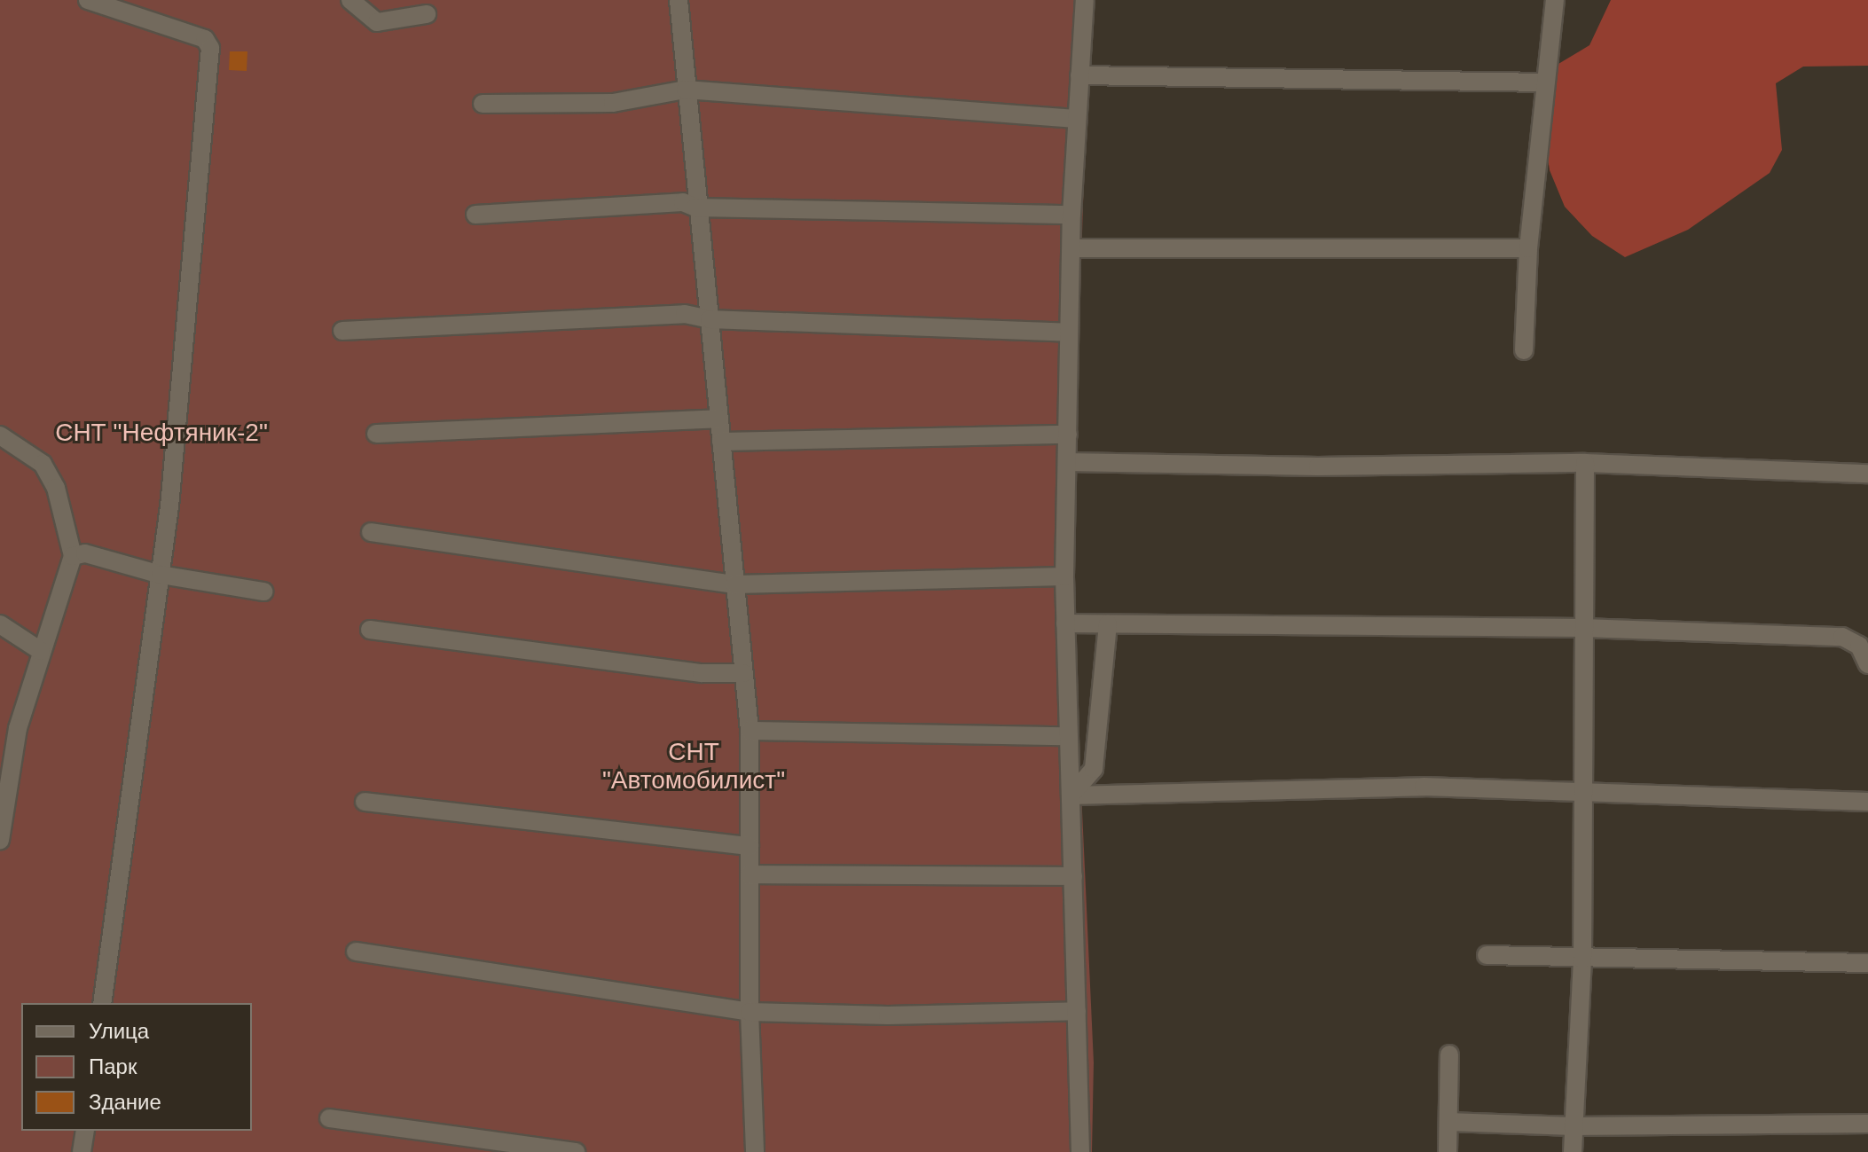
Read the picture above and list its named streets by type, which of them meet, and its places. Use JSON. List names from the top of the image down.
{
  "parks": ["СНТ \"Нефтяник-2\"", "СНТ \"Автомобилист\""],
  "legend": ["Улица", "Парк", "Здание"]
}
